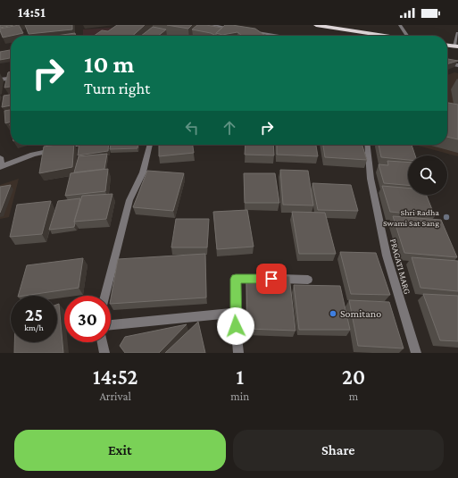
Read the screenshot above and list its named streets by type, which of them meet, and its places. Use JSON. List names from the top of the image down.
{
  "streets": {
    "street": ["PRAGATI MARG"]
  },
  "places": ["Shri Radha Swami Sat Sang", "Somitano"],
  "page": {
    "status": "14:51",
    "turn": ["10 m", "Turn right"],
    "speed": "25 km/h",
    "limit": "30",
    "eta": [
      "14:52",
      "Arrival",
      "1",
      "min",
      "20",
      "m"
    ],
    "buttons": ["Exit", "Share"]
  }
}
